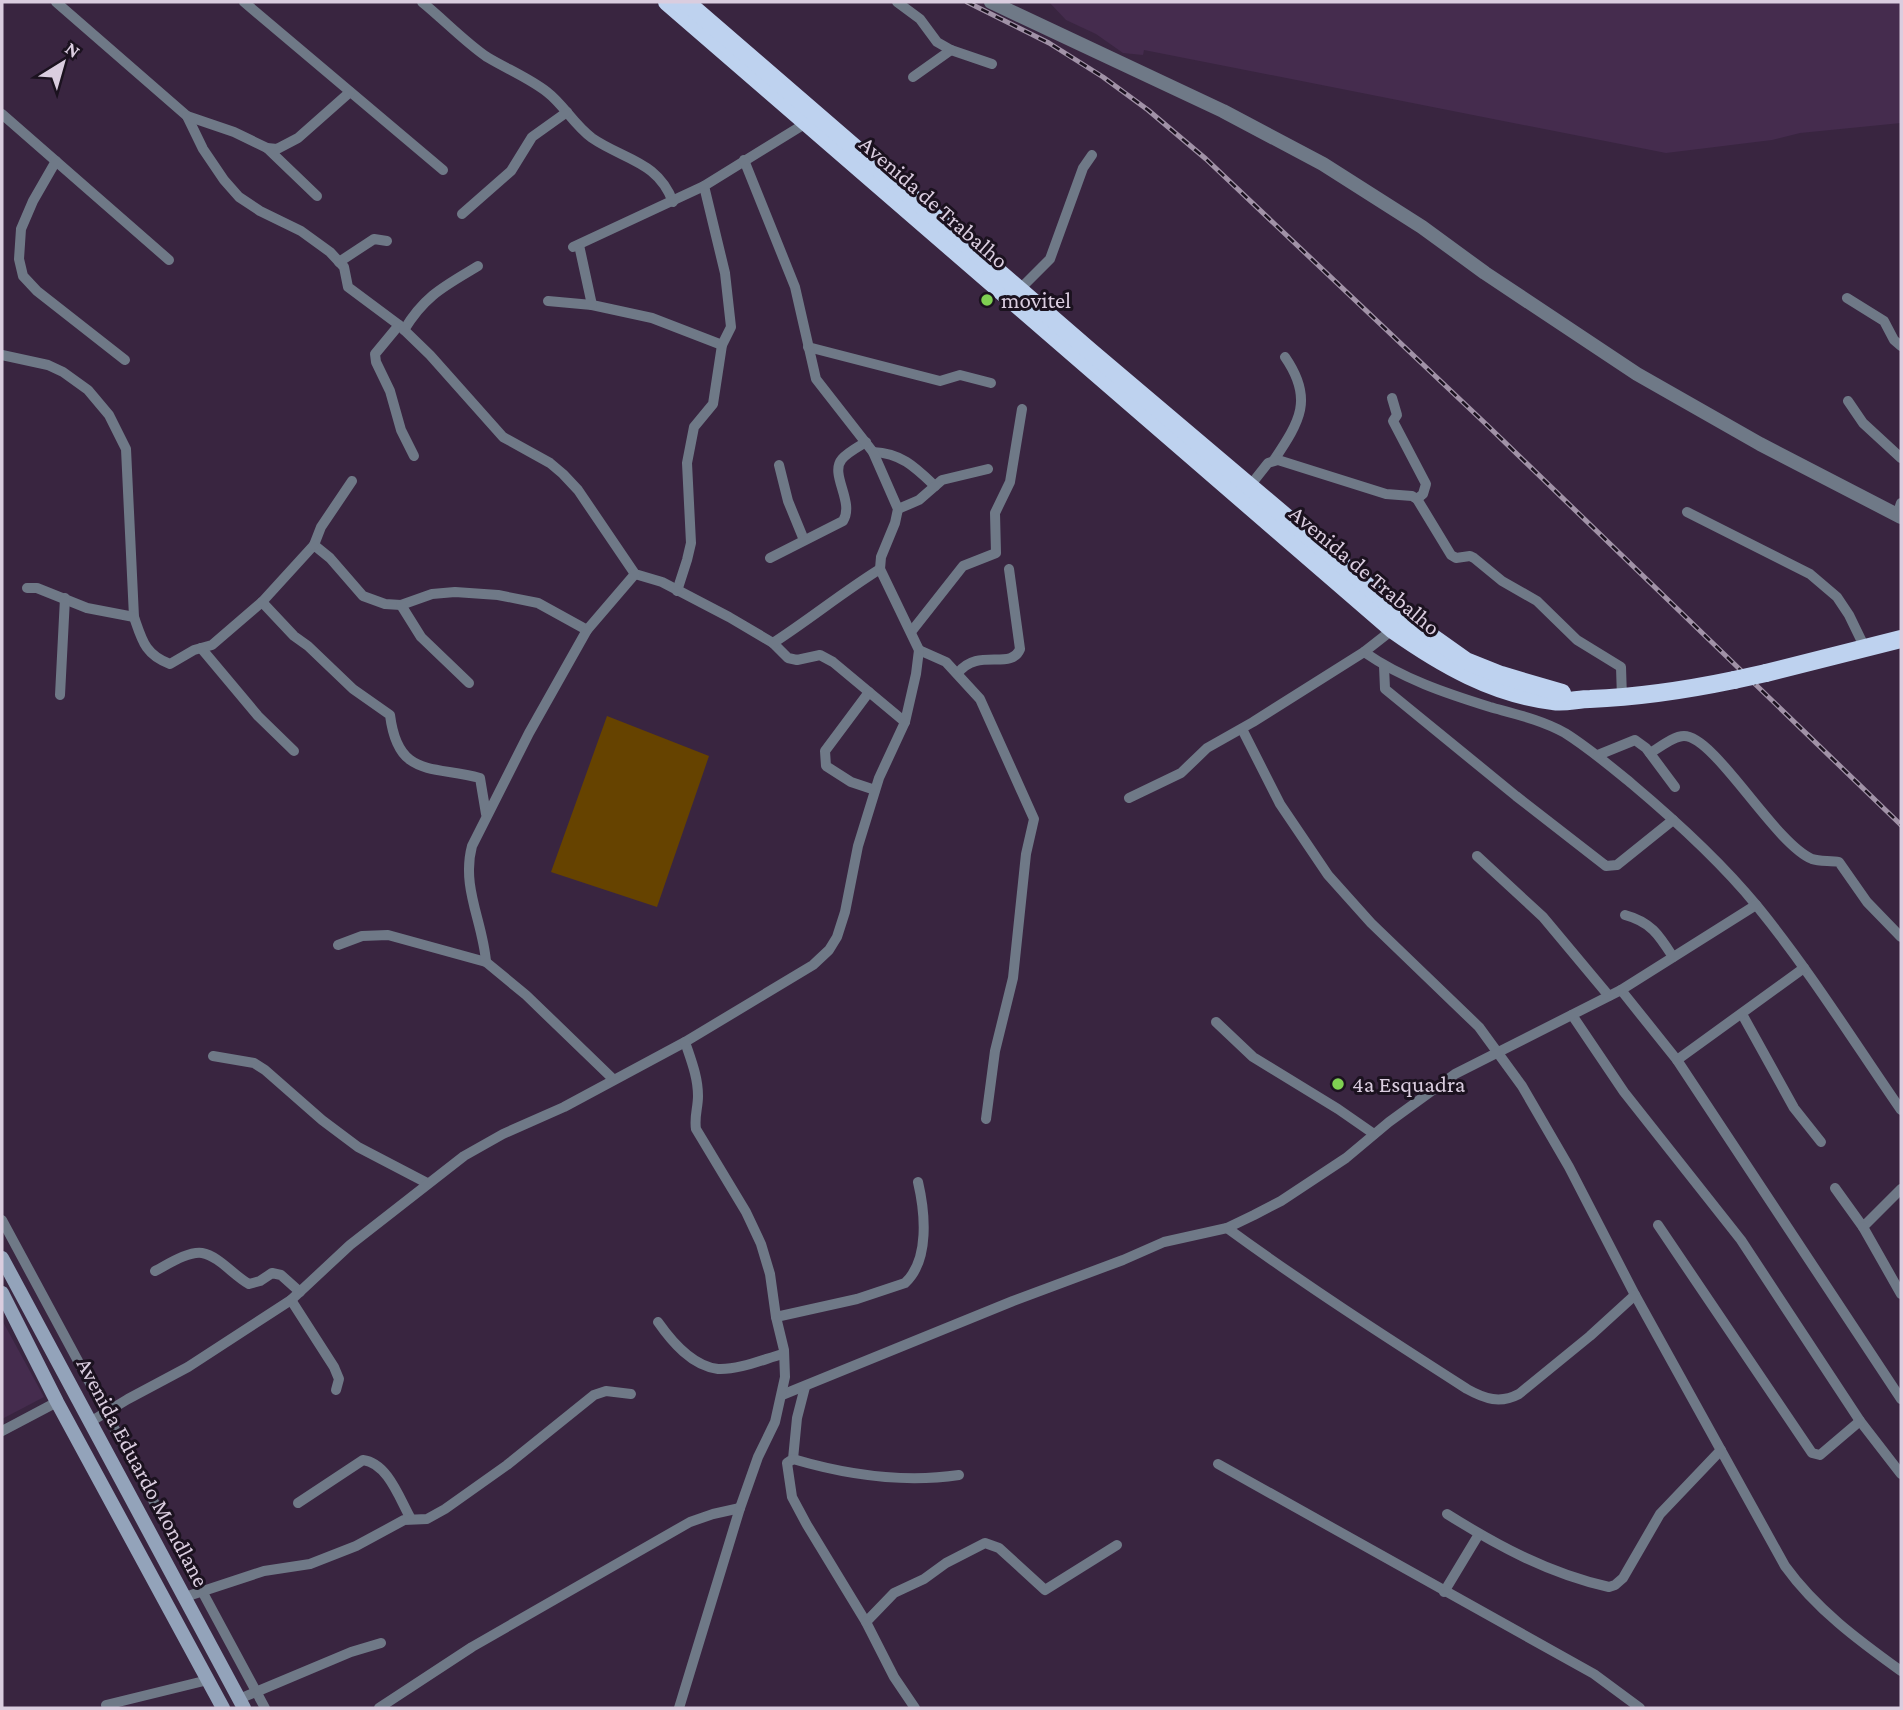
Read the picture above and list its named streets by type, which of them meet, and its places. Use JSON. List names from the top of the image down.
{
  "streets": {
    "highway": ["Avenida de Trabalho"],
    "main road": ["Avenida Eduardo Mondlane"]
  },
  "places": ["movitel", "4a Esquadra"],
  "north": "top right"
}
